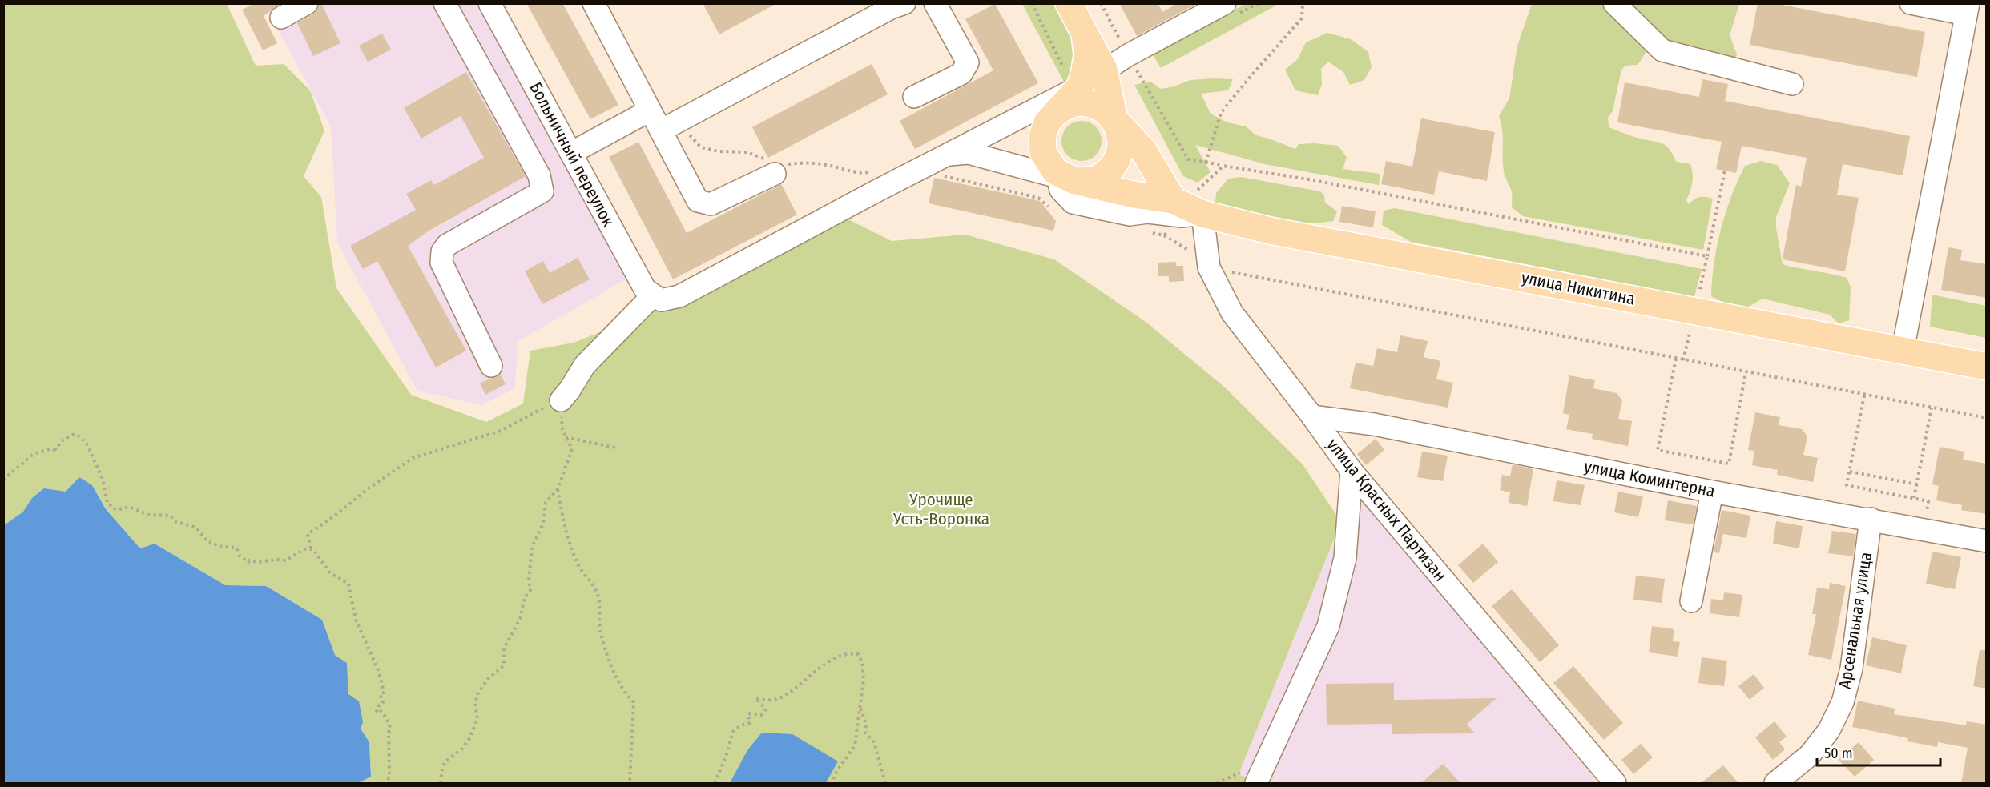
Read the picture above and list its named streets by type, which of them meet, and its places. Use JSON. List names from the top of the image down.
{
  "streets": {
    "main road": ["улица Никитина"],
    "street": [
      "Больничный переулок",
      "улица Коминтерна",
      "улица Красных Партизан",
      "Арсенальная улица"
    ]
  },
  "crossings": [
    ["улица Никитина", "улица Красных Партизан"],
    ["улица Коминтерна", "улица Красных Партизан"],
    ["улица Коминтерна", "Арсенальная улица"]
  ],
  "parks": ["Урочище Усть-Воронка"],
  "scale_bar": "50 m"
}
